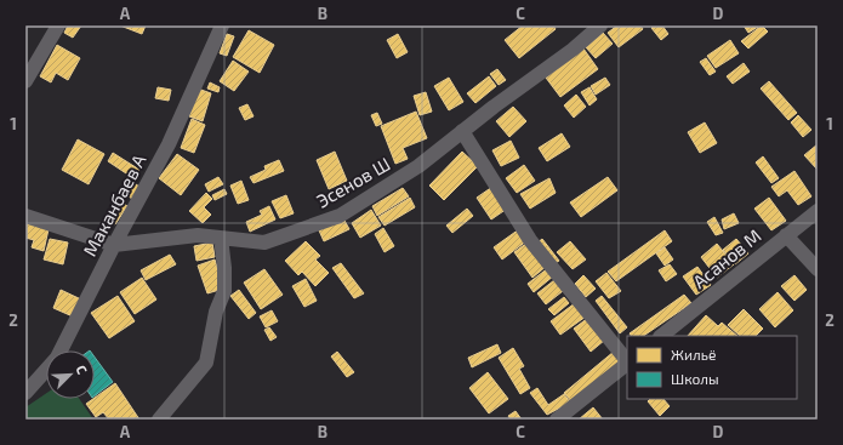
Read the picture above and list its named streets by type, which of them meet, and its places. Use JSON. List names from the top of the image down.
{
  "streets": {
    "street": ["Эсенов Ш", "Маканбаев А", "Асанов М"]
  },
  "crossings": [
    ["Эсенов Ш", "Маканбаев А"]
  ],
  "legend": ["Жильё", "Школы"],
  "north": "top right",
  "grid": {
    "columns": [
      "A",
      "B",
      "C",
      "D"
    ],
    "rows": ["1", "2"]
  }
}
